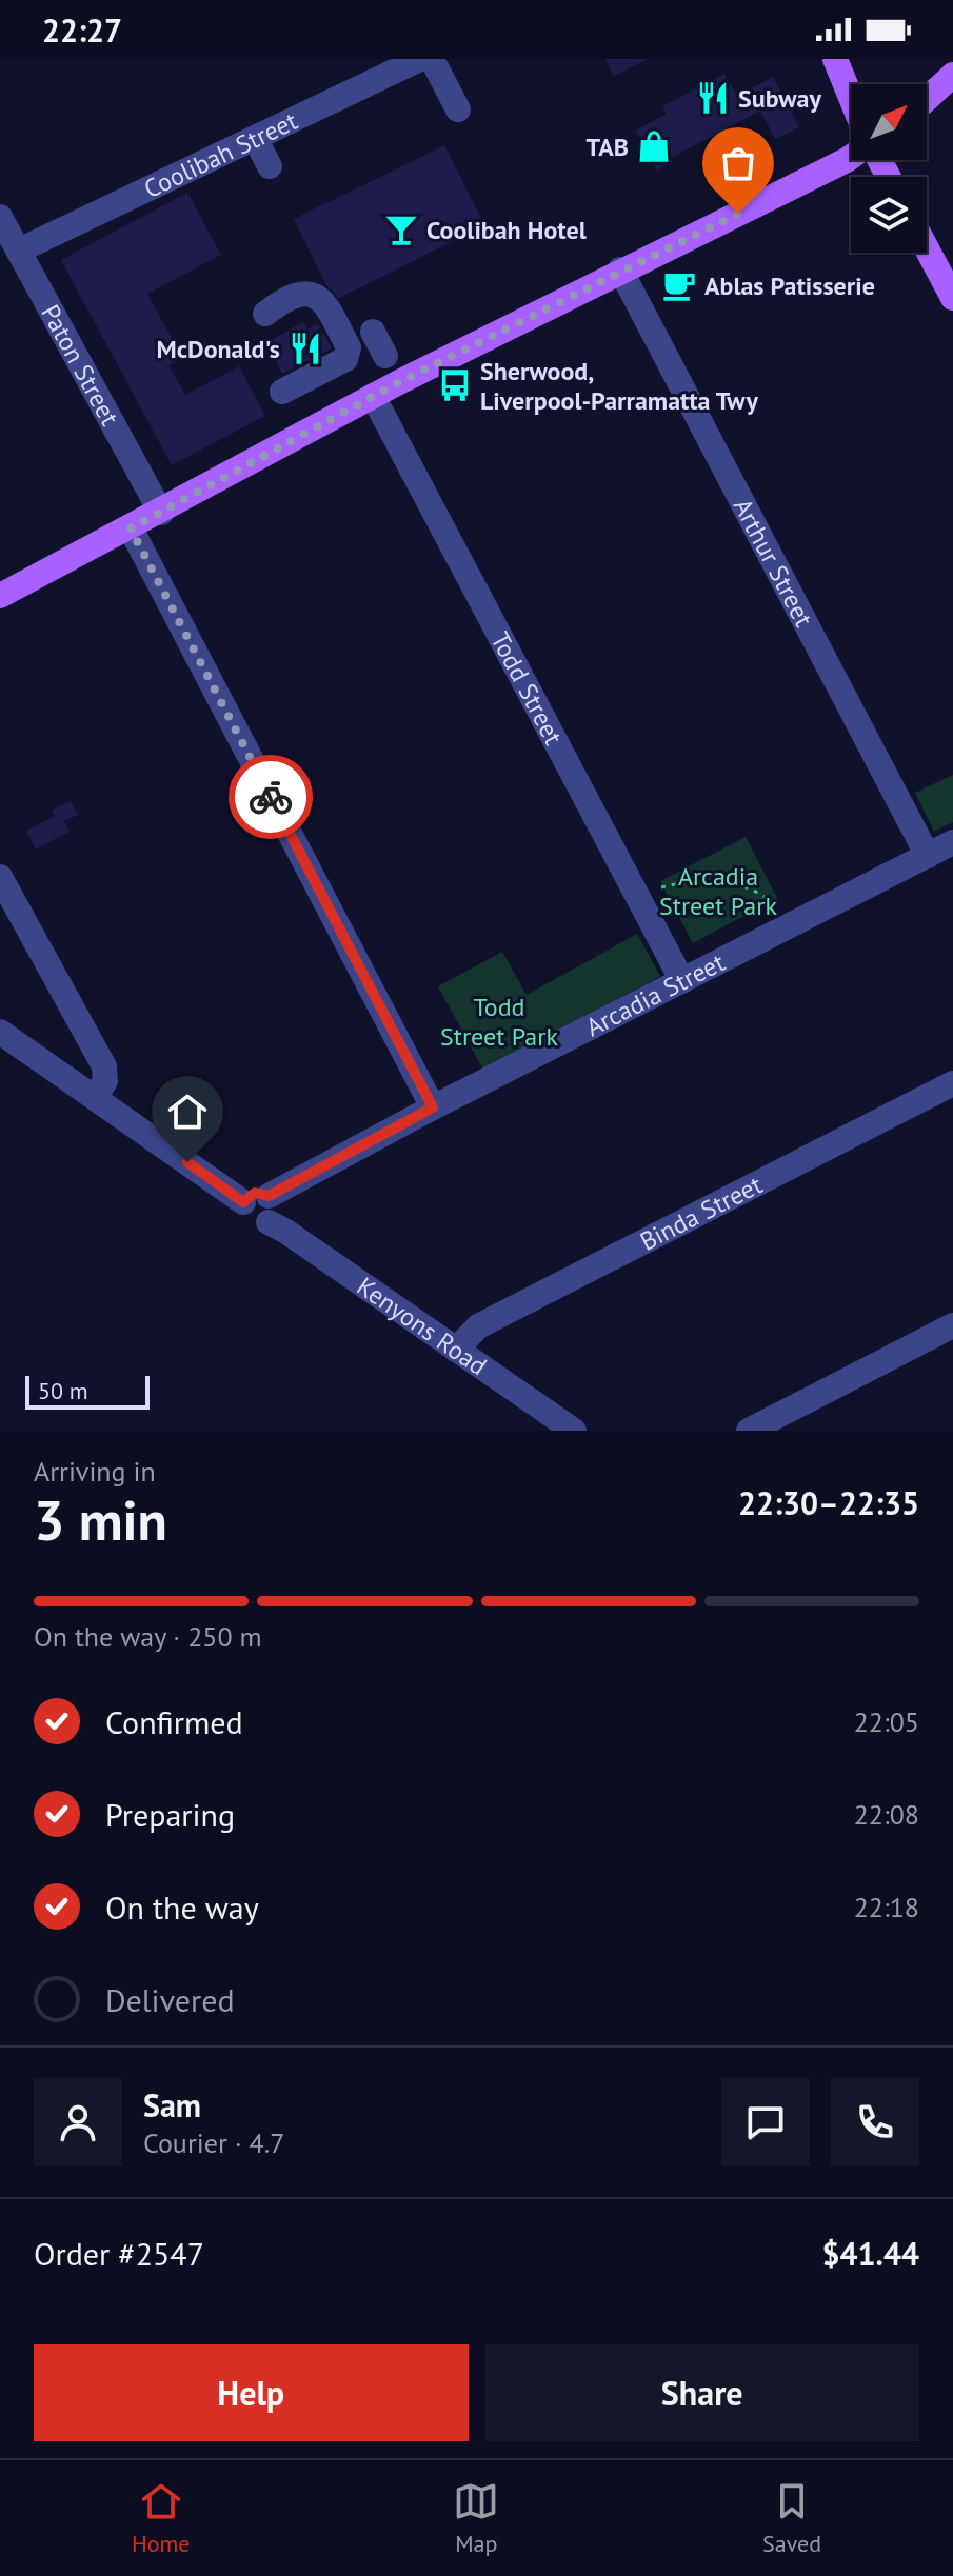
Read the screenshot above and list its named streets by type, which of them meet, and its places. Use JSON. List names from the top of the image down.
{
  "streets": {
    "street": [
      "Coolibah Street",
      "Paton Street",
      "Arthur Street",
      "Todd Street",
      "Arcadia Street",
      "Binda Street",
      "Kenyons Road"
    ]
  },
  "crossings": [
    ["Coolibah Street", "Paton Street"],
    ["Arthur Street", "Arcadia Street"],
    ["Todd Street", "Arcadia Street"],
    ["Arcadia Street", "Kenyons Road"],
    ["Binda Street", "Kenyons Road"]
  ],
  "parks": ["Arcadia Street Park", "Todd Street Park"],
  "places": {
    "restaurant": ["Subway", "McDonald's"],
    "shop": ["TAB"],
    "bar": ["Coolibah Hotel"],
    "cafe": ["Ablas Patisserie"],
    "bus stop": ["Sherwood, Liverpool-Parramatta Twy"]
  },
  "scale_bar": "50 m",
  "north": "top right",
  "page": {
    "status": "22:27",
    "scale": "50 m",
    "heading": ["3 min", "Arriving in", "22:30–22:35"],
    "panel": [
      "Sam",
      "Courier · 4.7",
      "Order #2547",
      "$41.44"
    ],
    "bar": "On the way · 250 m",
    "list": [
      ["Confirmed", "22:05"],
      ["Preparing", "22:08"],
      ["On the way", "22:18"],
      "Delivered"
    ],
    "buttons": ["Help", "Share"],
    "tabs": ["Home", "Map", "Saved"]
  }
}
